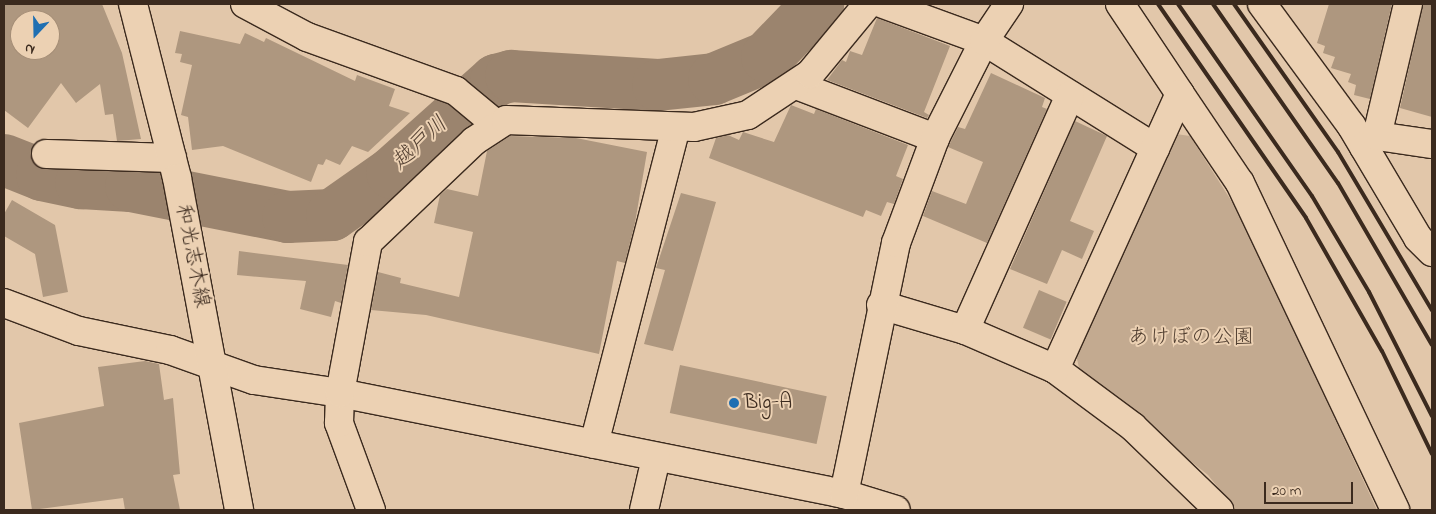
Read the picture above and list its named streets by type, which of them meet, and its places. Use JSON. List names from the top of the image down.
{
  "streets": {
    "street": ["和光志木線"]
  },
  "water": ["越戸川"],
  "parks": ["あけぼの公園"],
  "places": ["Big-A"],
  "scale_bar": "20 m",
  "north": "bottom"
}
